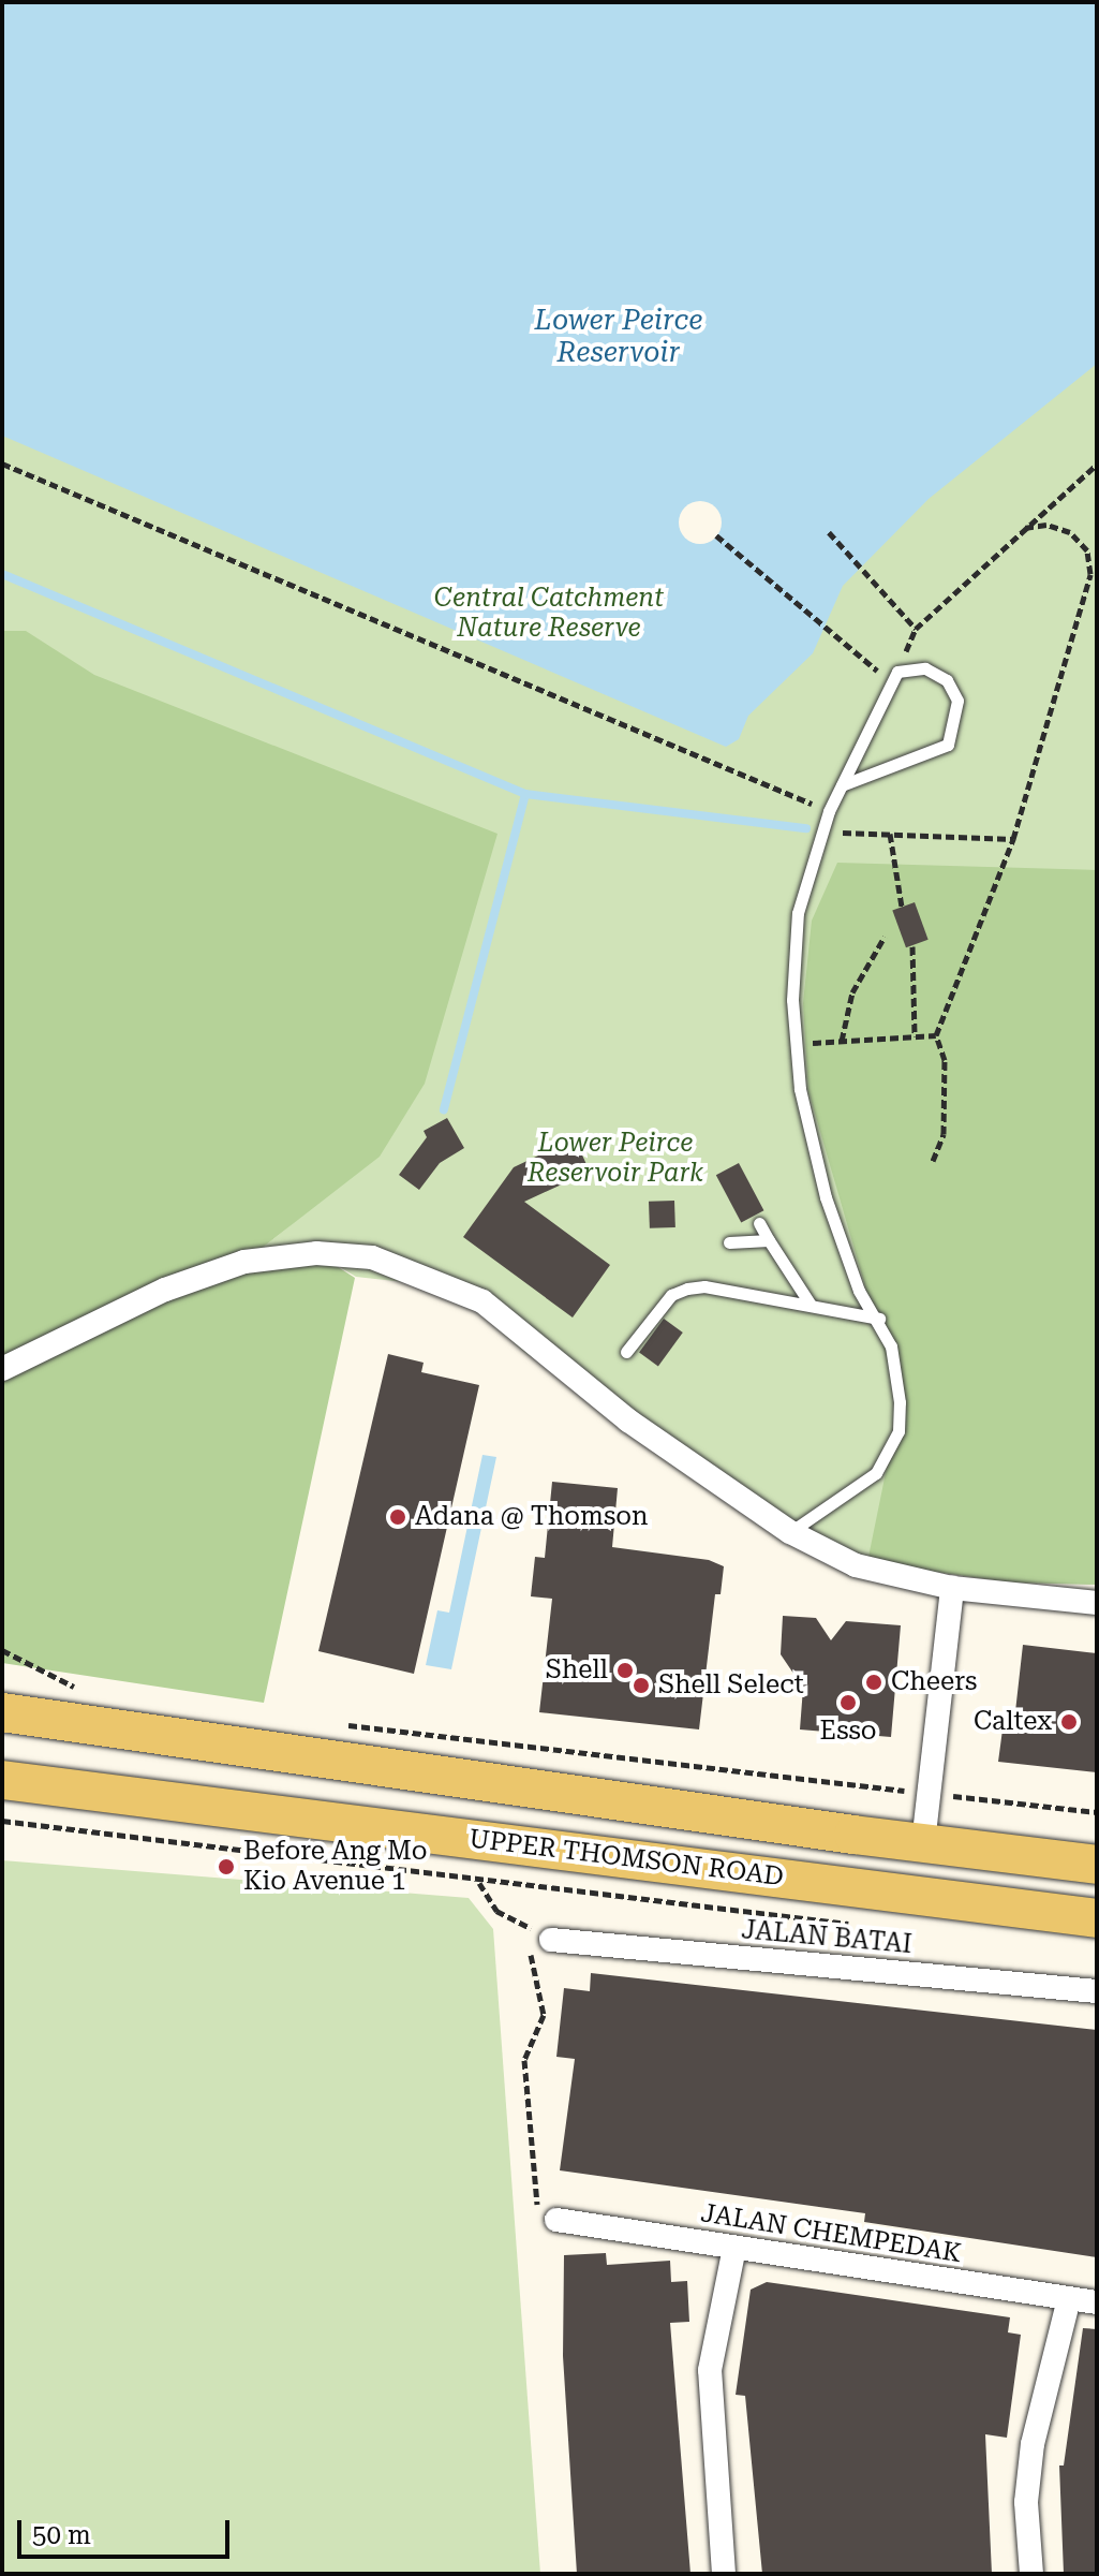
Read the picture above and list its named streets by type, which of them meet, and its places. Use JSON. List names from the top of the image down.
{
  "streets": {
    "main road": ["UPPER THOMSON ROAD"],
    "street": ["JALAN BATAI", "JALAN CHEMPEDAK"]
  },
  "water": ["Lower Peirce Reservoir"],
  "parks": ["Central Catchment Nature Reserve", "Lower Peirce Reservoir Park"],
  "places": [
    "Adana @ Thomson",
    "Shell",
    "Cheers",
    "Shell Select",
    "Esso",
    "Caltex",
    "Before Ang Mo Kio Avenue 1"
  ],
  "scale_bar": "50 m"
}
